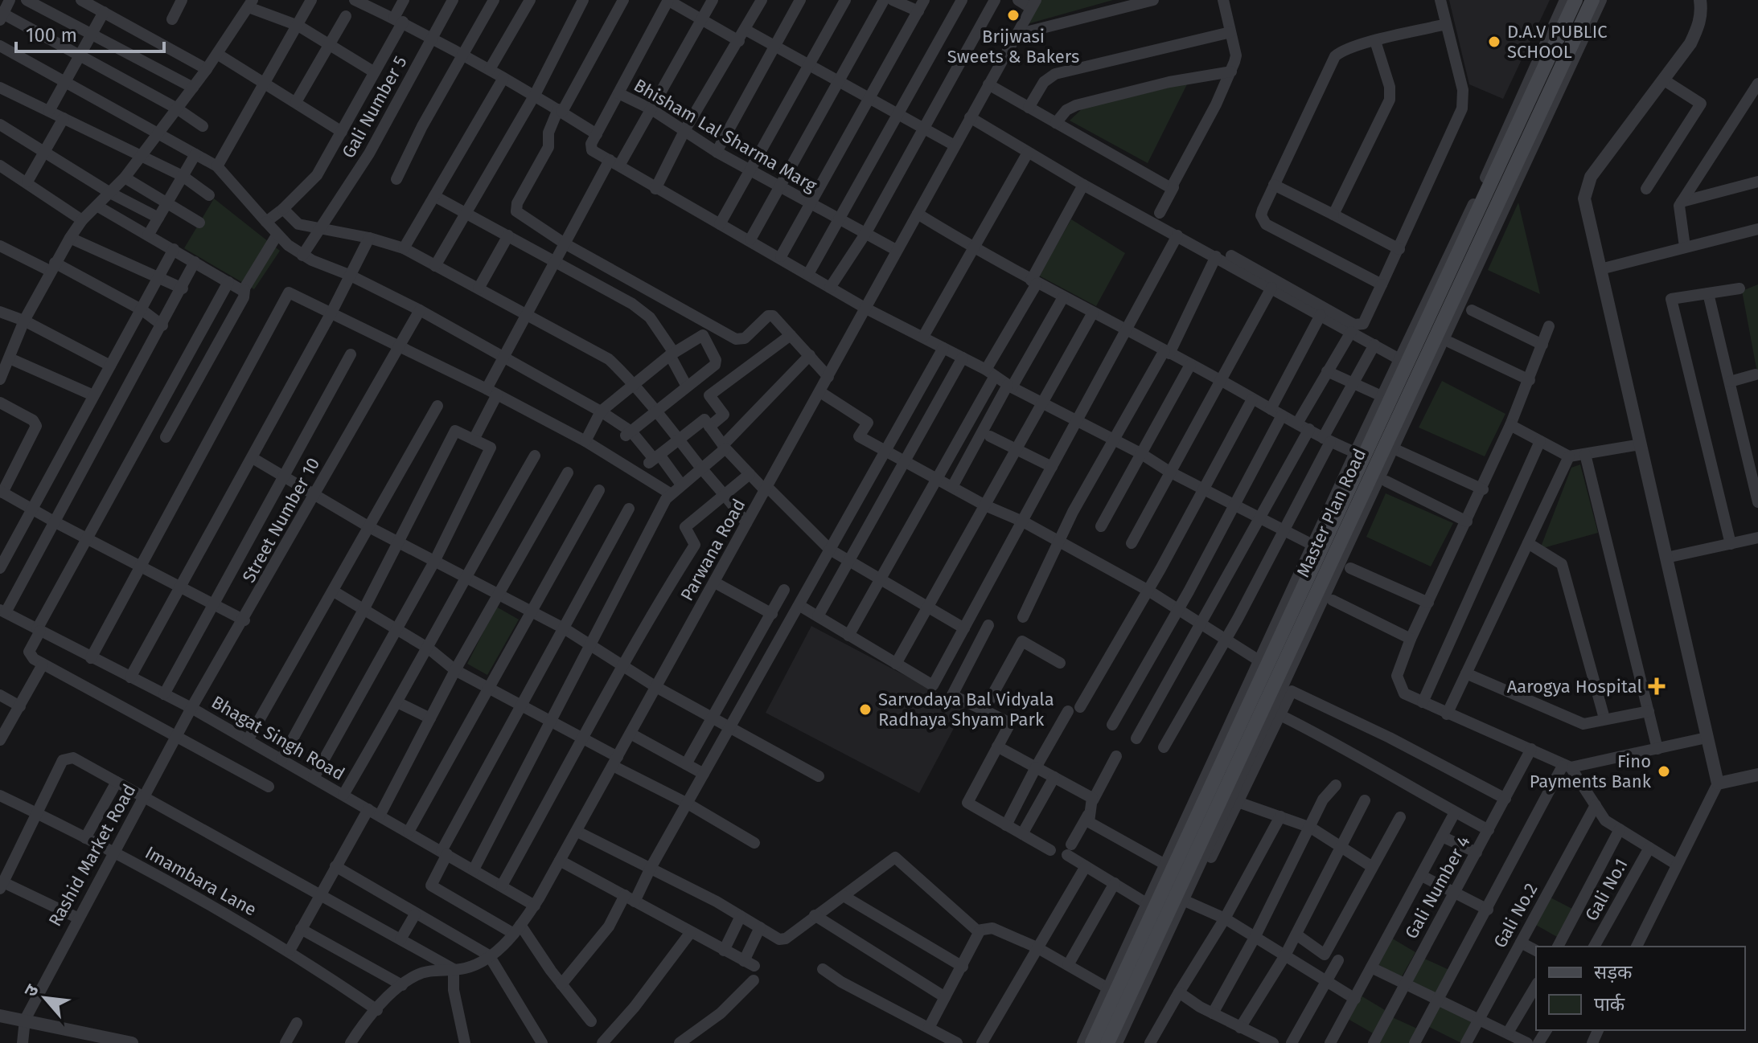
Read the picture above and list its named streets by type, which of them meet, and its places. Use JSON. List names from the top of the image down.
{
  "streets": {
    "main road": ["Master Plan Road"],
    "street": [
      "Gali Number 5",
      "Bhisham Lal Sharma Marg",
      "Street Number 10",
      "Parwana Road",
      "Bhagat Singh Road",
      "Rashid Market Road",
      "Imambara Lane",
      "Gali Number 4",
      "Gali No.1",
      "Gali No.2"
    ]
  },
  "crossings": [
    ["Bhisham Lal Sharma Marg", "Parwana Road"],
    ["Street Number 10", "Bhagat Singh Road"],
    ["Street Number 10", "Rashid Market Road"],
    ["Parwana Road", "Bhagat Singh Road"],
    ["Parwana Road", "Imambara Lane"],
    ["Bhagat Singh Road", "Rashid Market Road"],
    ["Rashid Market Road", "Imambara Lane"]
  ],
  "places": {
    "other": [
      "Brijwasi Sweets & Bakers",
      "D.A.V PUBLIC SCHOOL",
      "Sarvodaya Bal Vidyala Radhaya Shyam Park",
      "Fino Payments Bank"
    ],
    "health": ["Aarogya Hospital"]
  },
  "legend": ["सड़क", "पार्क"],
  "scale_bar": "100 m",
  "north": "top left"
}
